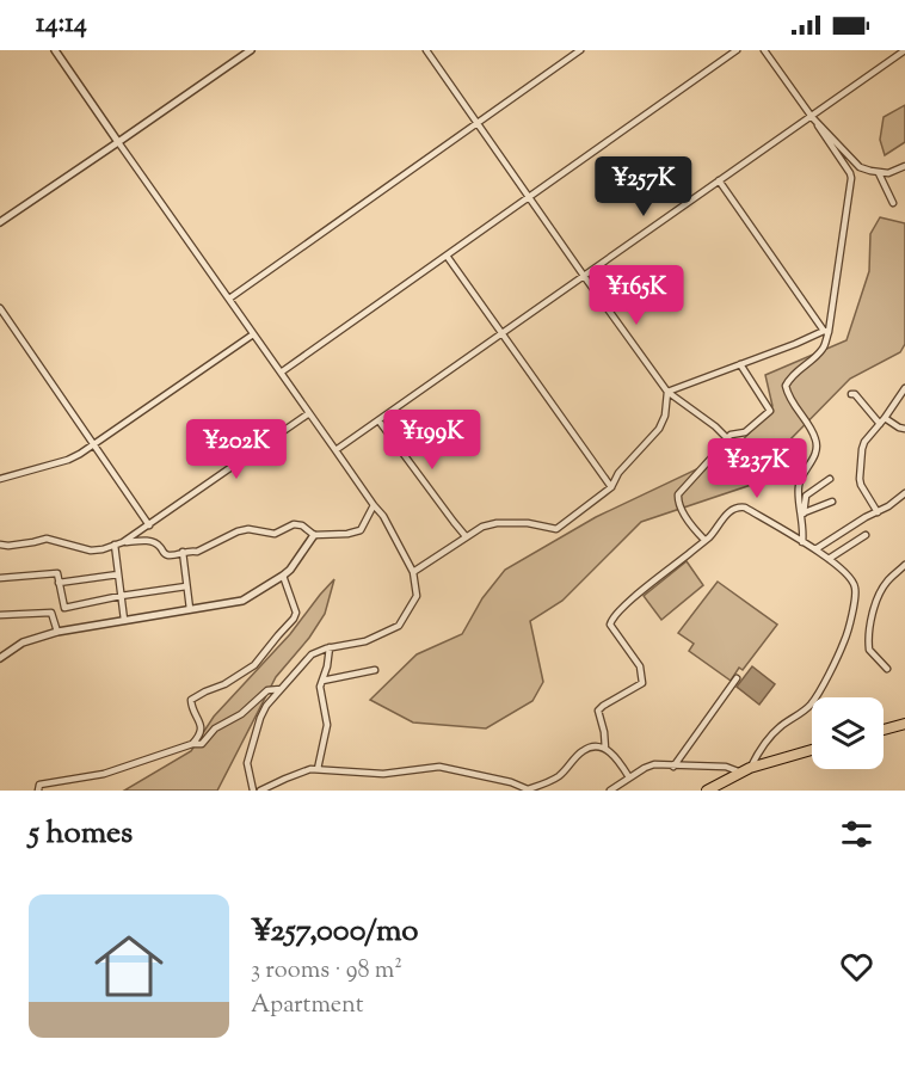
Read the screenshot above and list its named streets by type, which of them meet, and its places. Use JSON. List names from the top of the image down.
{
  "page": {
    "status": "14:14",
    "price": [
      "¥257K",
      "¥165K",
      "¥199K",
      "¥202K",
      "¥237K"
    ],
    "heading": "5 homes",
    "list": [
      {
        "name": "¥257,000/mo",
        "note": "3 rooms · 98 m² · Apartment"
      }
    ]
  }
}
